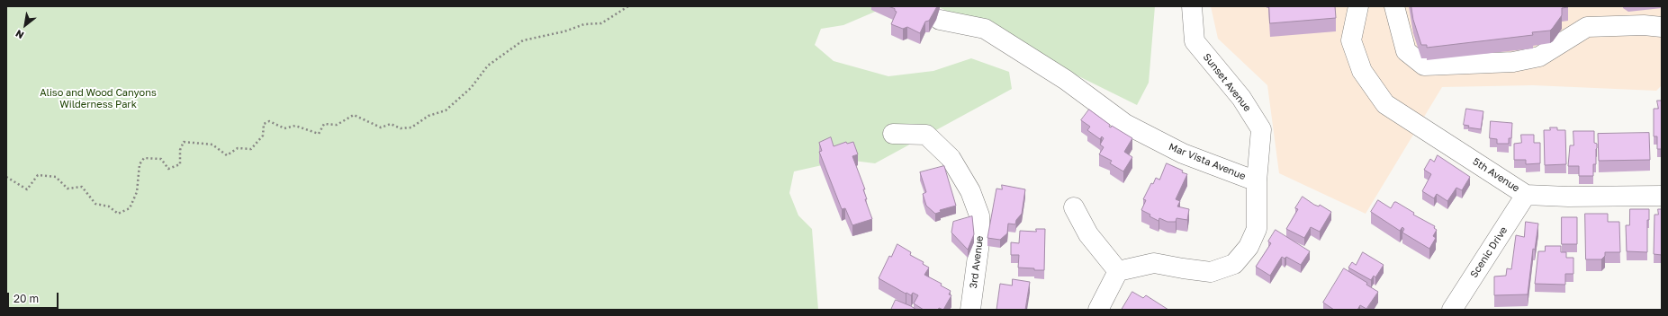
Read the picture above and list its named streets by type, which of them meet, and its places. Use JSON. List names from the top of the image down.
{
  "streets": {
    "street": [
      "Sunset Avenue",
      "Mar Vista Avenue",
      "5th Avenue",
      "Scenic Drive",
      "3rd Avenue"
    ]
  },
  "crossings": [
    ["Sunset Avenue", "Mar Vista Avenue"],
    ["5th Avenue", "Scenic Drive"]
  ],
  "parks": ["Aliso and Wood Canyons Wilderness Park"],
  "scale_bar": "20 m",
  "north": "bottom left"
}
